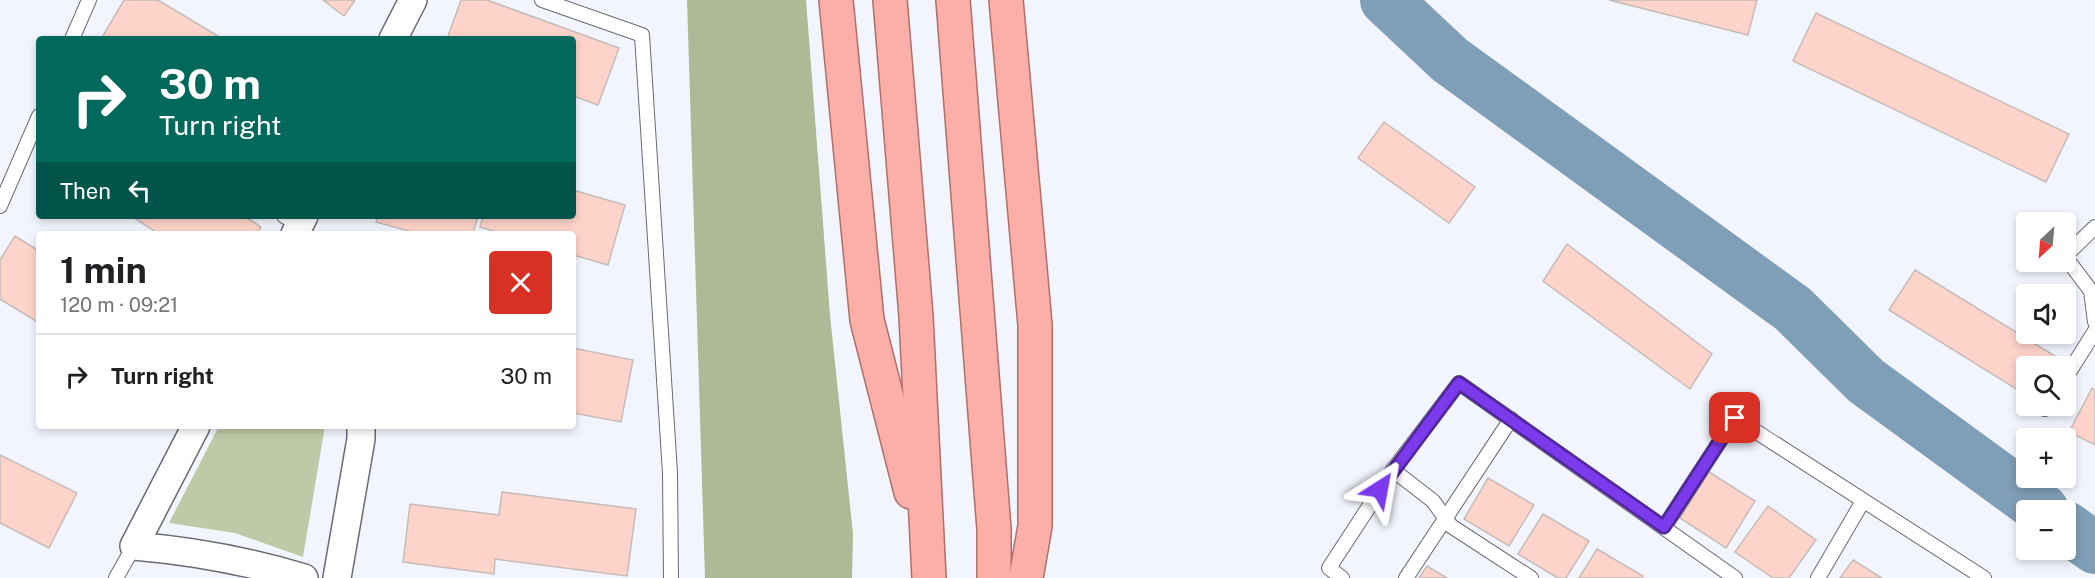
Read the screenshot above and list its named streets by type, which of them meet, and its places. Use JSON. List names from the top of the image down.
{
  "north": "bottom left",
  "page": {
    "turn": ["30 m", "Turn right"],
    "then": "Then",
    "map_buttons": ["+", "−"],
    "heading": ["1 min", "120 m · 09:21"],
    "list": [
      {
        "name": "Turn right",
        "value": "30 m"
      }
    ]
  }
}
